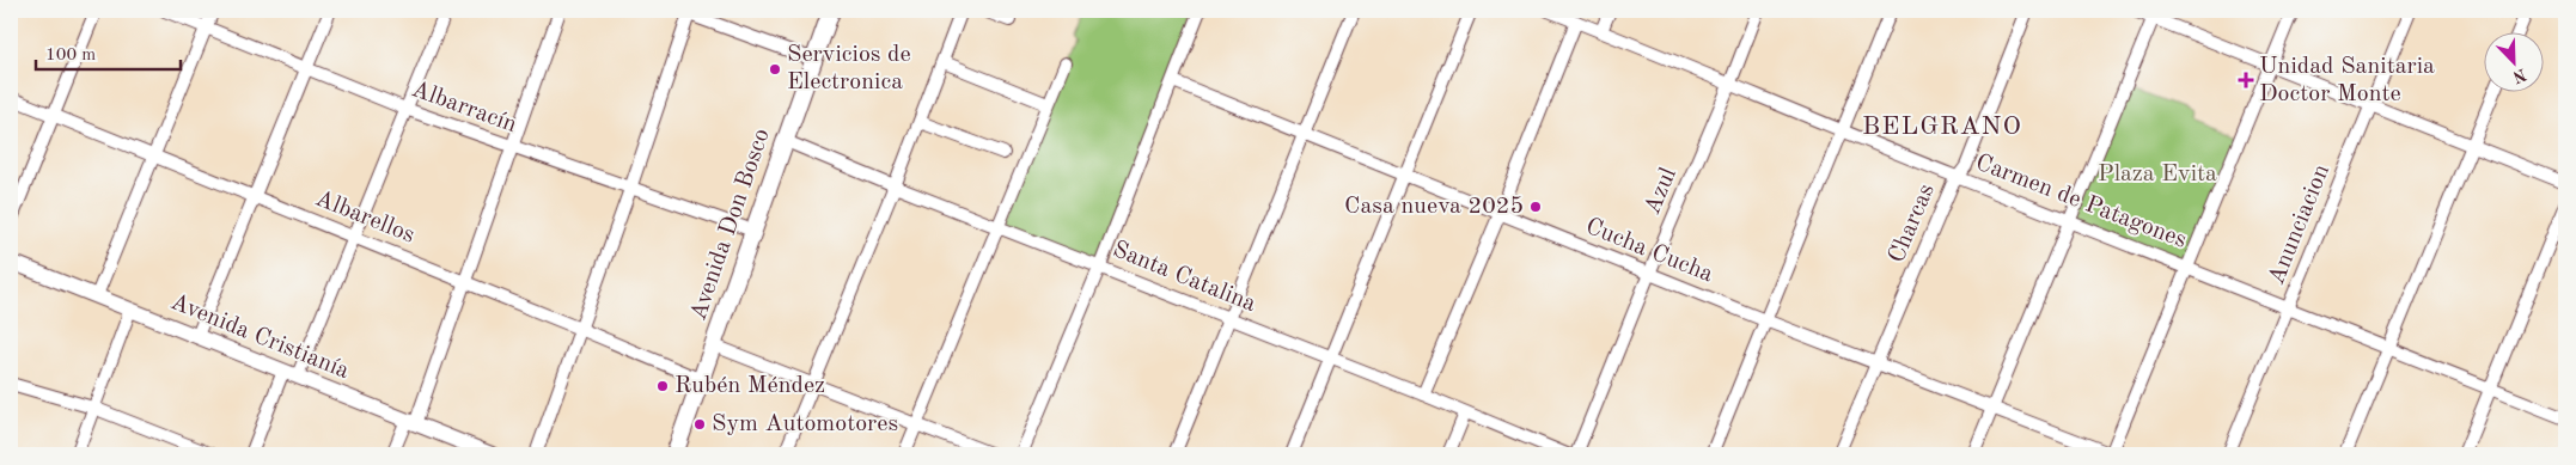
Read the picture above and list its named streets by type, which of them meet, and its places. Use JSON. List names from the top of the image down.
{
  "streets": {
    "main road": ["Avenida Don Bosco"],
    "street": [
      "Albarracín",
      "Azul",
      "Carmen de Patagones",
      "Albarellos",
      "Charcas",
      "Anunciacion",
      "Cucha Cucha",
      "Santa Catalina",
      "Avenida Cristianía"
    ]
  },
  "crossings": [
    ["Albarracín", "Avenida Don Bosco"],
    ["Azul", "Carmen de Patagones"],
    ["Azul", "Cucha Cucha"],
    ["Carmen de Patagones", "Charcas"],
    ["Carmen de Patagones", "Anunciacion"],
    ["Albarellos", "Avenida Don Bosco"],
    ["Charcas", "Cucha Cucha"],
    ["Avenida Don Bosco", "Santa Catalina"]
  ],
  "districts": ["BELGRANO"],
  "parks": ["Plaza Evita"],
  "places": {
    "other": [
      "Servicios de Electronica",
      "Casa nueva 2025",
      "Rubén Méndez",
      "Sym Automotores"
    ],
    "health": ["Unidad Sanitaria Doctor Monte"]
  },
  "scale_bar": "100 m",
  "north": "bottom right"
}
